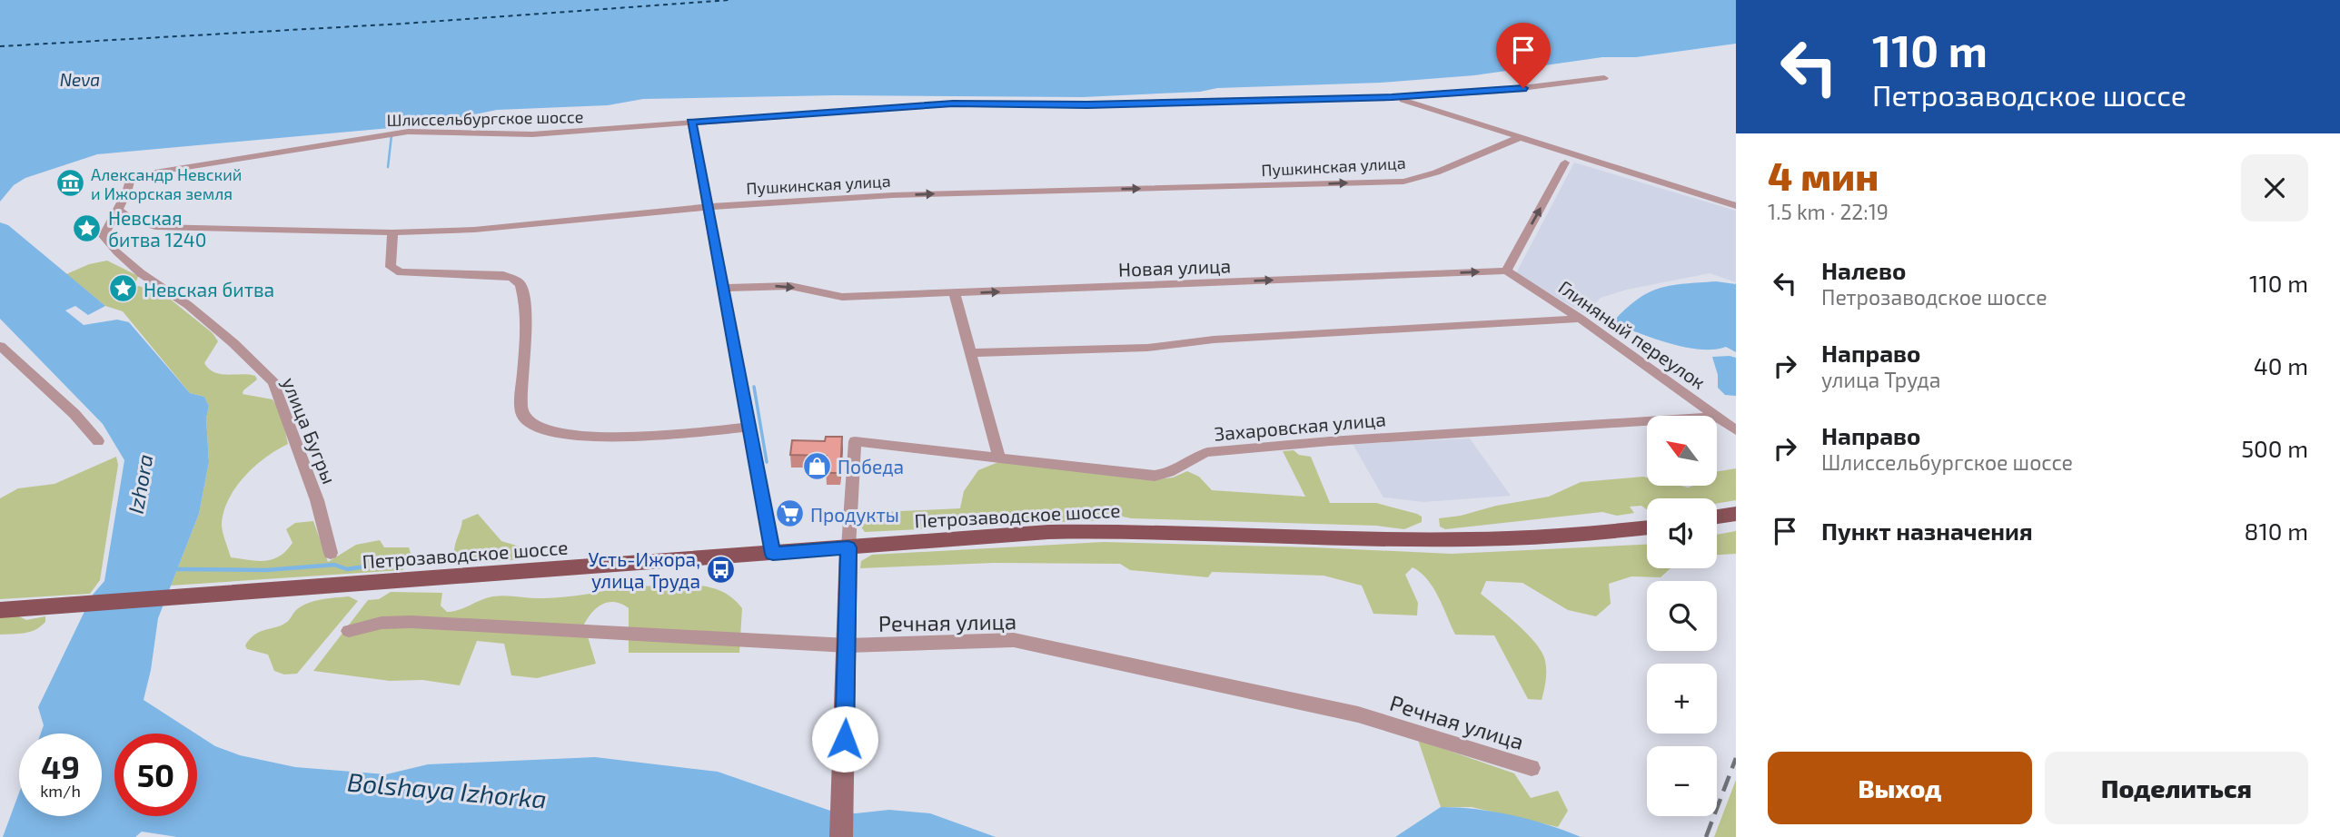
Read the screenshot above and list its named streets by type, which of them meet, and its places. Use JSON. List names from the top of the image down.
{
  "streets": {
    "main road": ["Петрозаводское шоссе"],
    "street": [
      "Шлиссельбургское шоссе",
      "Пушкинская улица",
      "Новая улица",
      "Глиняный переулок",
      "Захаровская улица",
      "улица Бугры",
      "Речная улица"
    ]
  },
  "crossings": [
    ["Шлиссельбургское шоссе", "Пушкинская улица"],
    ["Шлиссельбургское шоссе", "улица Бугры"],
    ["Пушкинская улица", "улица Бугры"],
    ["Новая улица", "Глиняный переулок"],
    ["Захаровская улица", "Петрозаводское шоссе"]
  ],
  "one_way": ["Пушкинская улица"],
  "water": ["Neva", "Izhora", "Bolshaya Izhorka"],
  "places": {
    "museum": ["Александр Невский и Ижорская земля"],
    "place": ["Невская битва 1240", "Невская битва"],
    "shop": ["Победа"],
    "supermarket": ["Продукты"],
    "bus stop": ["Усть-Ижора, улица Труда"]
  },
  "north": "top left",
  "page": {
    "turn": ["110 m", "Петрозаводское шоссе"],
    "heading": ["4 мин", "1.5 km · 22:19"],
    "list": [
      {
        "name": "Налево",
        "note": "Петрозаводское шоссе",
        "value": "110 m"
      },
      {
        "name": "Направо",
        "note": "улица Труда",
        "value": "40 m"
      },
      {
        "name": "Направо",
        "note": "Шлиссельбургское шоссе",
        "value": "500 m"
      },
      {
        "name": "Пункт назначения",
        "value": "810 m"
      }
    ],
    "map_buttons": ["+", "−"],
    "speed": "49 km/h",
    "limit": "50",
    "buttons": ["Выход", "Поделиться"]
  }
}
